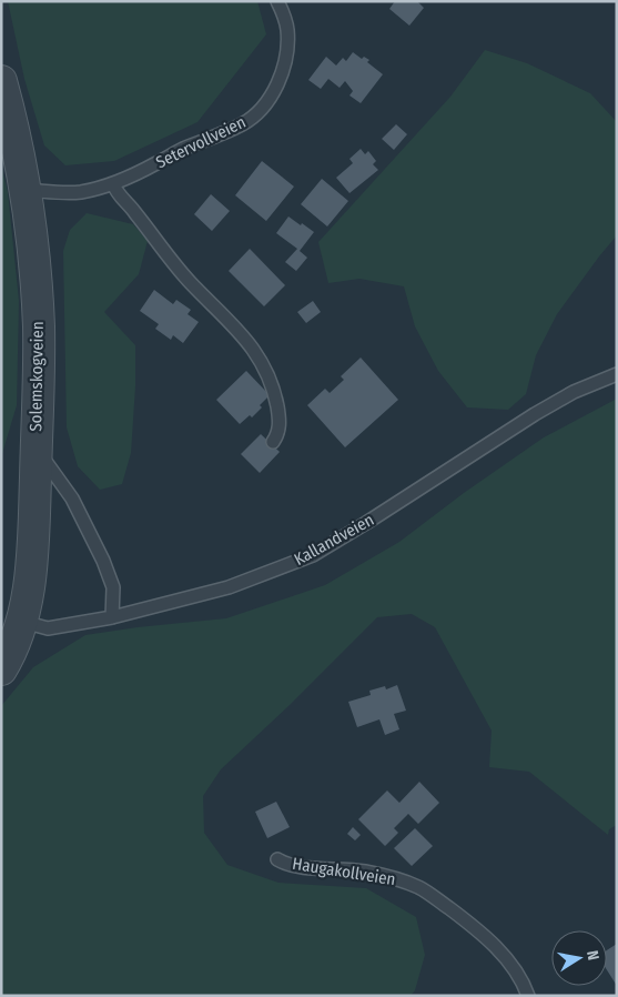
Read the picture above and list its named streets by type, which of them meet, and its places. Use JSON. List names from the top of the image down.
{
  "streets": {
    "street": ["Solemskogveien"],
    "lane": ["Setervollveien", "Kallandveien", "Haugakollveien"]
  },
  "crossings": [
    ["Setervollveien", "Solemskogveien"],
    ["Solemskogveien", "Kallandveien"]
  ],
  "north": "right"
}
